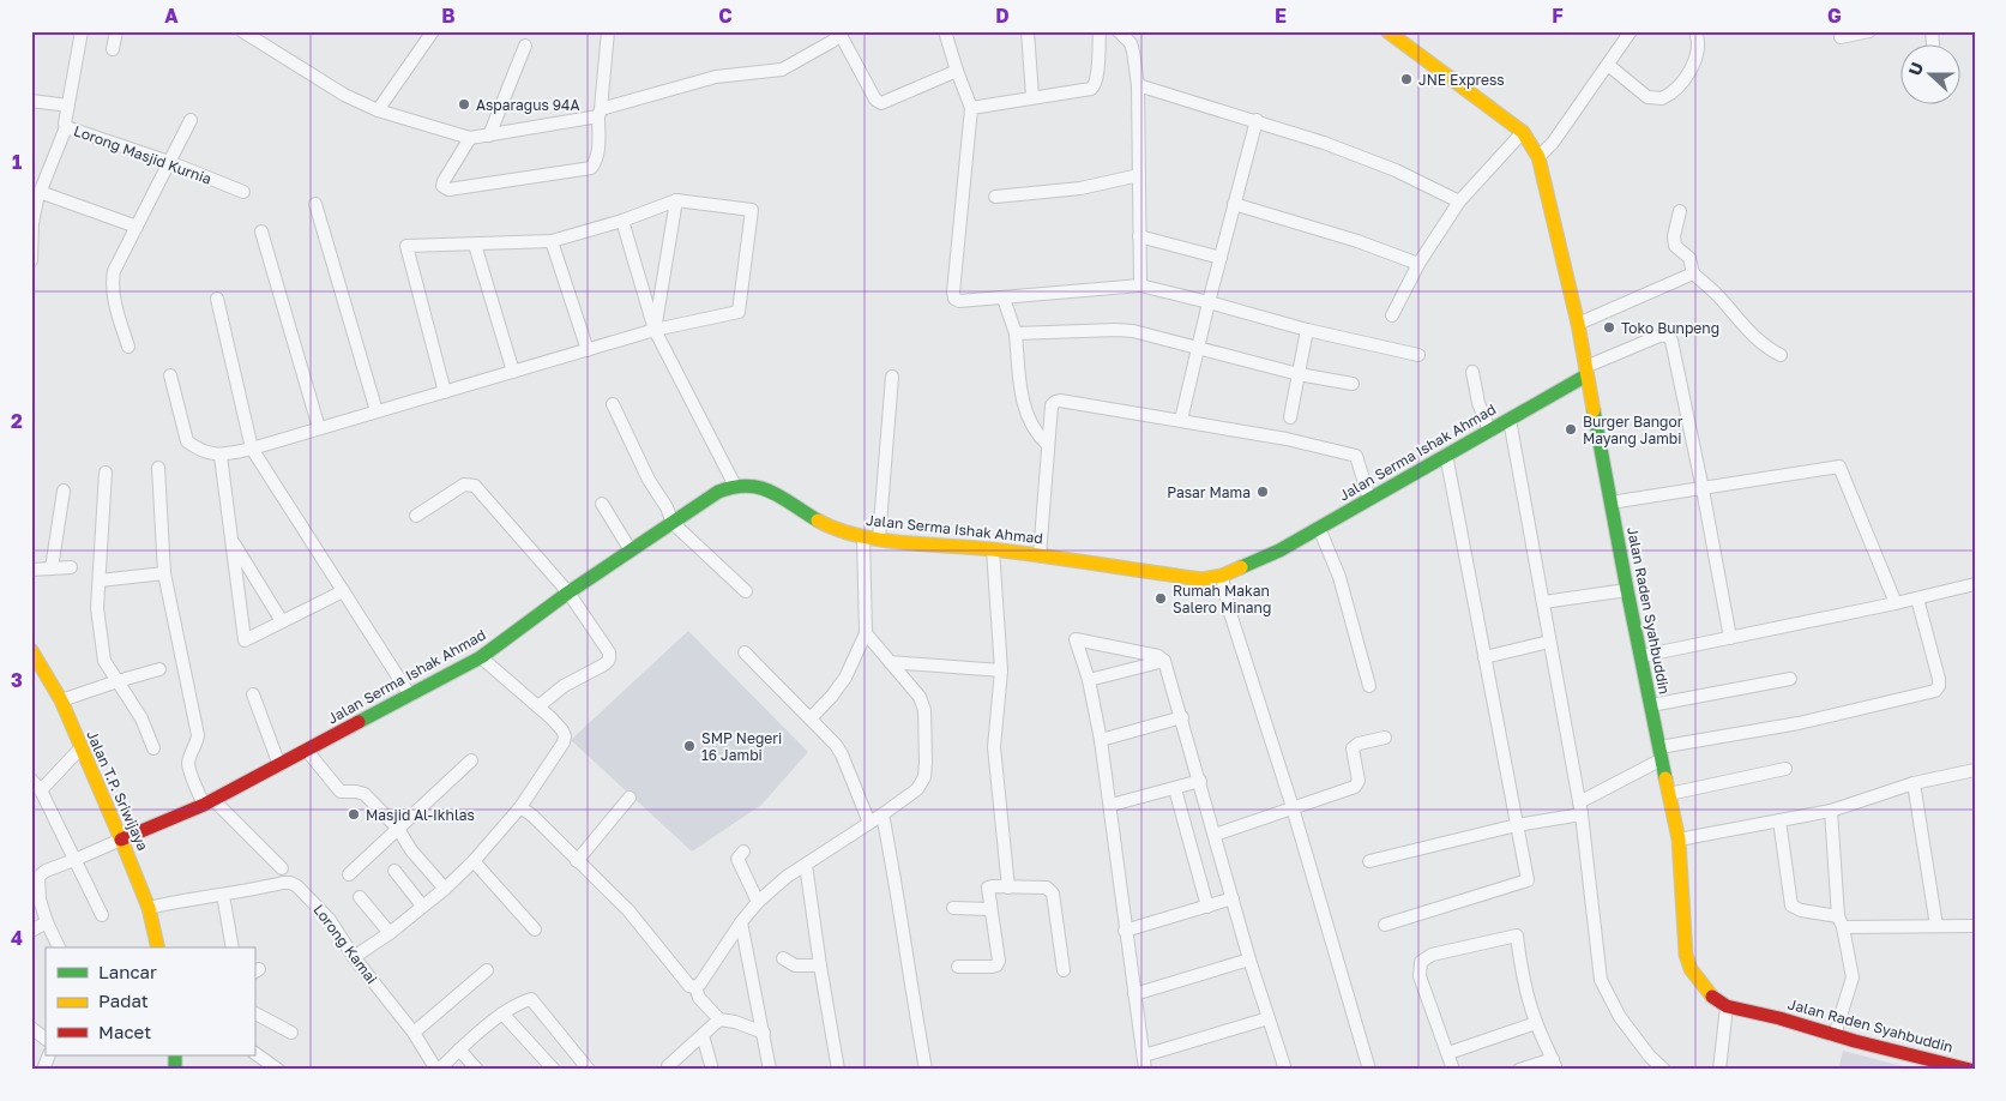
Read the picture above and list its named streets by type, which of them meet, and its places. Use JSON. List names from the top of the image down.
{
  "streets": {
    "main road": ["Jalan Serma Ishak Ahmad", "Jalan Raden Syahbuddin", "Jalan T.P. Sriwijaya"],
    "street": ["Lorong Masjid Kurnia", "Lorong Kamai"]
  },
  "crossings": [
    ["Jalan Serma Ishak Ahmad", "Jalan Raden Syahbuddin"],
    ["Jalan Serma Ishak Ahmad", "Jalan T.P. Sriwijaya"],
    ["Jalan T.P. Sriwijaya", "Lorong Kamai"]
  ],
  "places": [
    "JNE Express",
    "Asparagus 94A",
    "Toko Bunpeng",
    "Burger Bangor Mayang Jambi",
    "Pasar Mama",
    "Rumah Makan Salero Minang",
    "SMP Negeri 16 Jambi",
    "Masjid Al-Ikhlas"
  ],
  "legend": ["Lancar", "Padat", "Macet"],
  "north": "left",
  "grid": {
    "columns": [
      "A",
      "B",
      "C",
      "D",
      "E",
      "F",
      "G"
    ],
    "rows": [
      "1",
      "2",
      "3",
      "4"
    ]
  }
}
